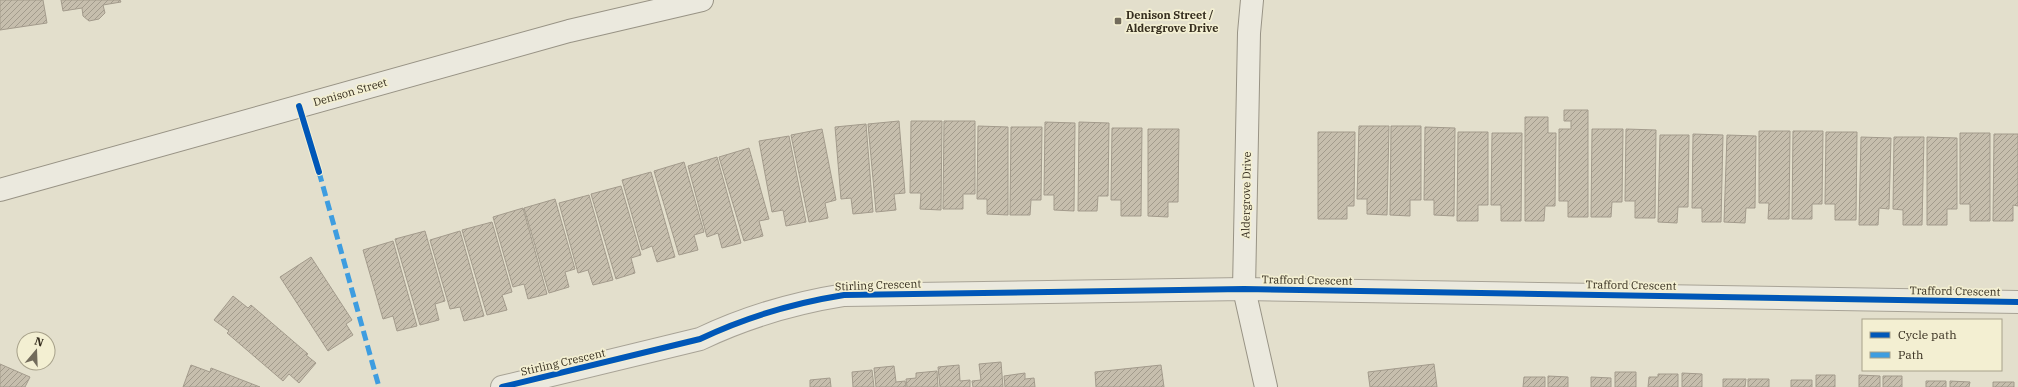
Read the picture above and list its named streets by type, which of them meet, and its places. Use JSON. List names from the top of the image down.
{
  "streets": {
    "street": [
      "Denison Street",
      "Aldergrove Drive",
      "Trafford Crescent",
      "Stirling Crescent"
    ]
  },
  "crossings": [
    ["Aldergrove Drive", "Trafford Crescent"],
    ["Aldergrove Drive", "Stirling Crescent"],
    ["Trafford Crescent", "Stirling Crescent"]
  ],
  "places": {
    "transit": ["Denison Street / Aldergrove Drive"]
  },
  "legend": ["Cycle path", "Path"],
  "north": "top"
}
